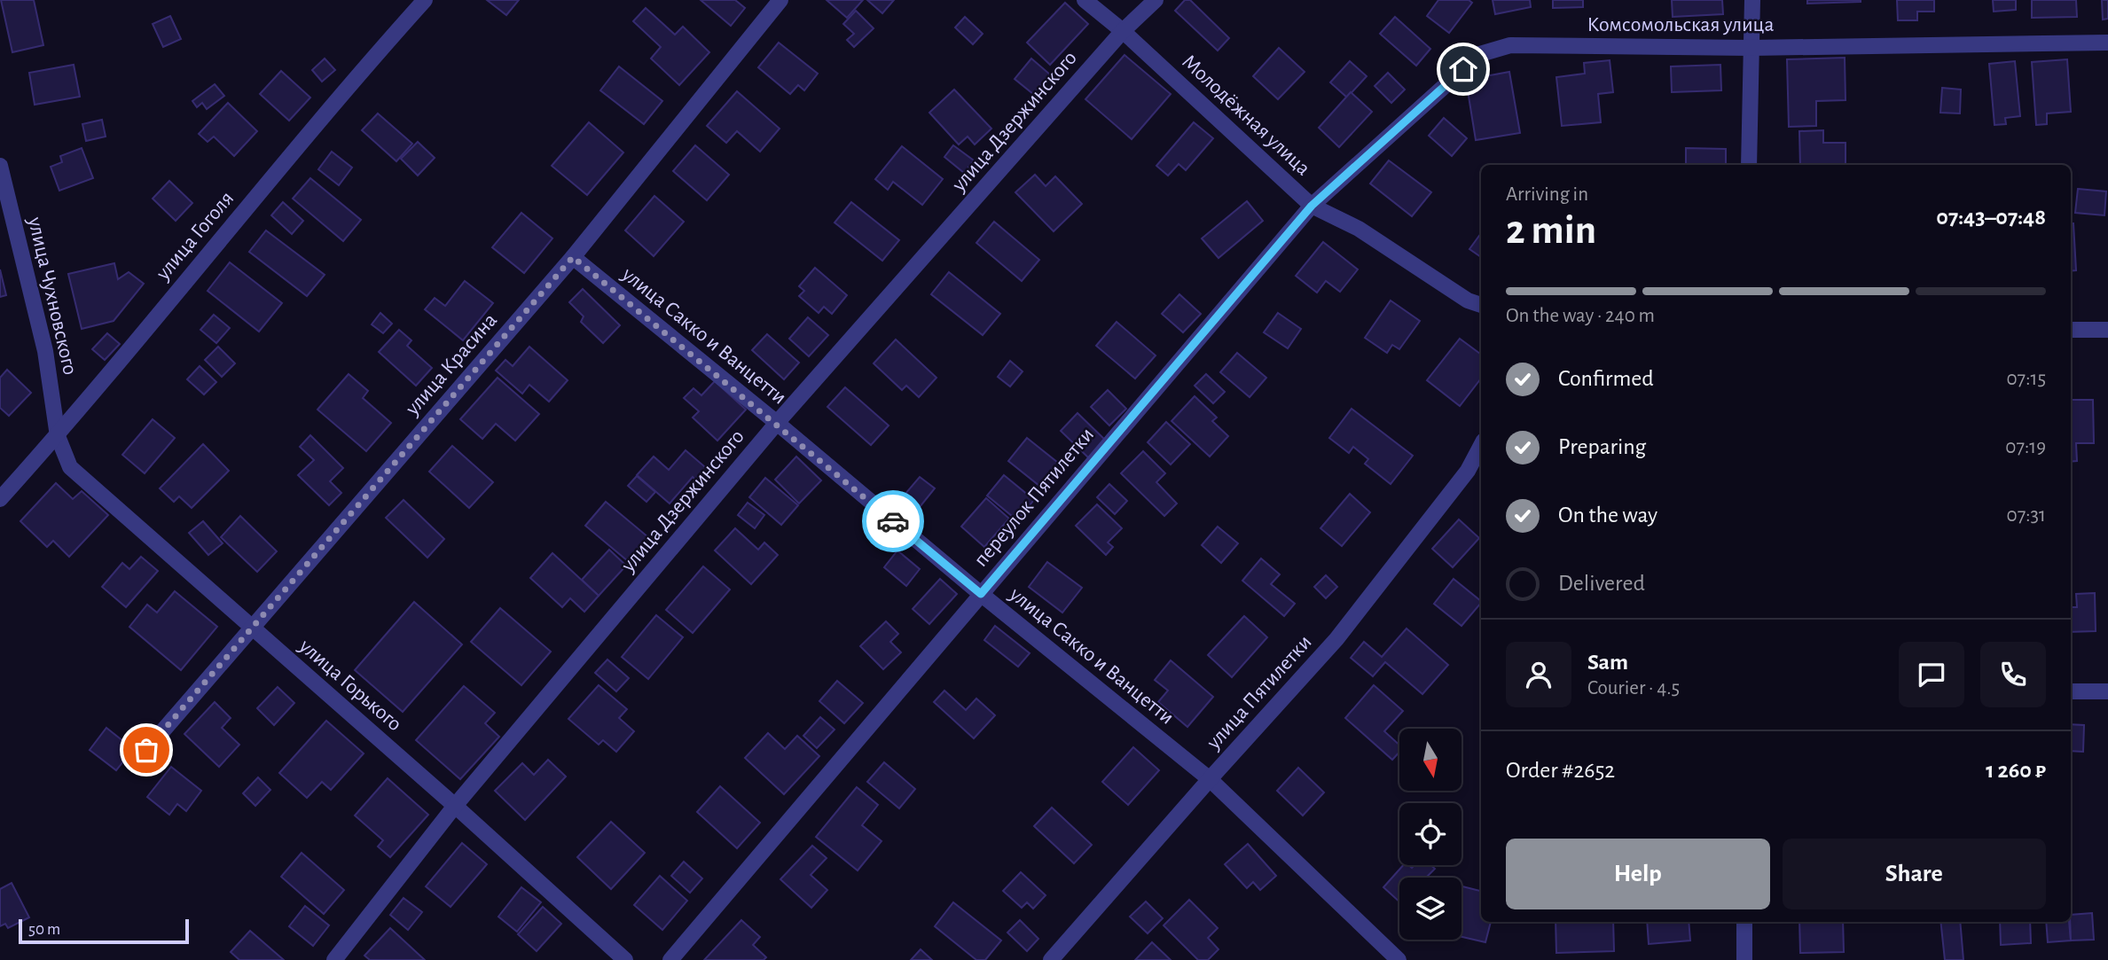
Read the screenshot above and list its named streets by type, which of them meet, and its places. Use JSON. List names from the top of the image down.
{
  "streets": {
    "street": [
      "Комсомольская улица",
      "Молодёжная улица",
      "улица Дзержинского",
      "улица Гоголя",
      "улица Чухновского",
      "улица Сакко и Ванцетти",
      "улица Красина",
      "переулок Пятилетки",
      "улица Горького",
      "улица Пятилетки"
    ]
  },
  "crossings": [
    ["Комсомольская улица", "Молодёжная улица"],
    ["Комсомольская улица", "переулок Пятилетки"],
    ["Молодёжная улица", "улица Дзержинского"],
    ["Молодёжная улица", "переулок Пятилетки"],
    ["улица Дзержинского", "улица Сакко и Ванцетти"],
    ["улица Дзержинского", "улица Горького"],
    ["улица Гоголя", "улица Чухновского"],
    ["улица Гоголя", "улица Горького"],
    ["улица Чухновского", "улица Горького"],
    ["улица Сакко и Ванцетти", "улица Красина"],
    ["улица Сакко и Ванцетти", "переулок Пятилетки"],
    ["улица Сакко и Ванцетти", "улица Пятилетки"],
    ["улица Красина", "улица Горького"]
  ],
  "scale_bar": "50 m",
  "north": "bottom",
  "page": {
    "heading": ["2 min", "Arriving in", "07:43–07:48"],
    "panel": [
      "Sam",
      "Courier · 4.5",
      "Order #2652",
      "1 260 ₽"
    ],
    "bar": "On the way · 240 m",
    "list": [
      ["Confirmed", "07:15"],
      ["Preparing", "07:19"],
      ["On the way", "07:31"],
      "Delivered"
    ],
    "buttons": ["Help", "Share"],
    "scale": "50 m"
  }
}
